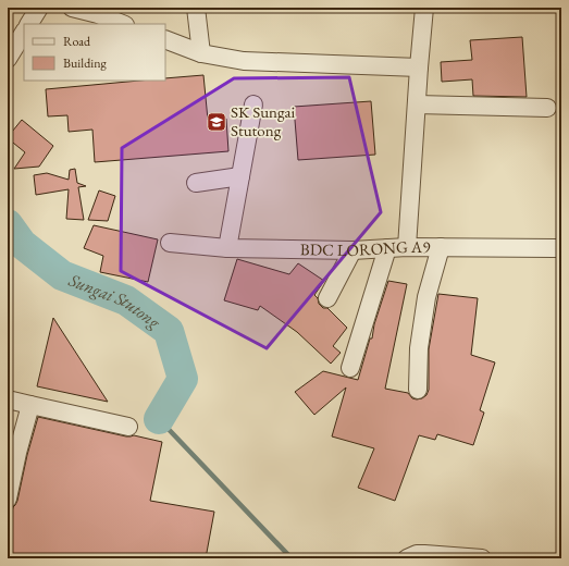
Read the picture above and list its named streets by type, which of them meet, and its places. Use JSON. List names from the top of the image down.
{
  "streets": {
    "street": ["BDC LORONG A9"]
  },
  "water": ["Sungai Stutong"],
  "places": {
    "school or university": ["SK Sungai Stutong"]
  },
  "legend": ["Road", "Building"]
}
